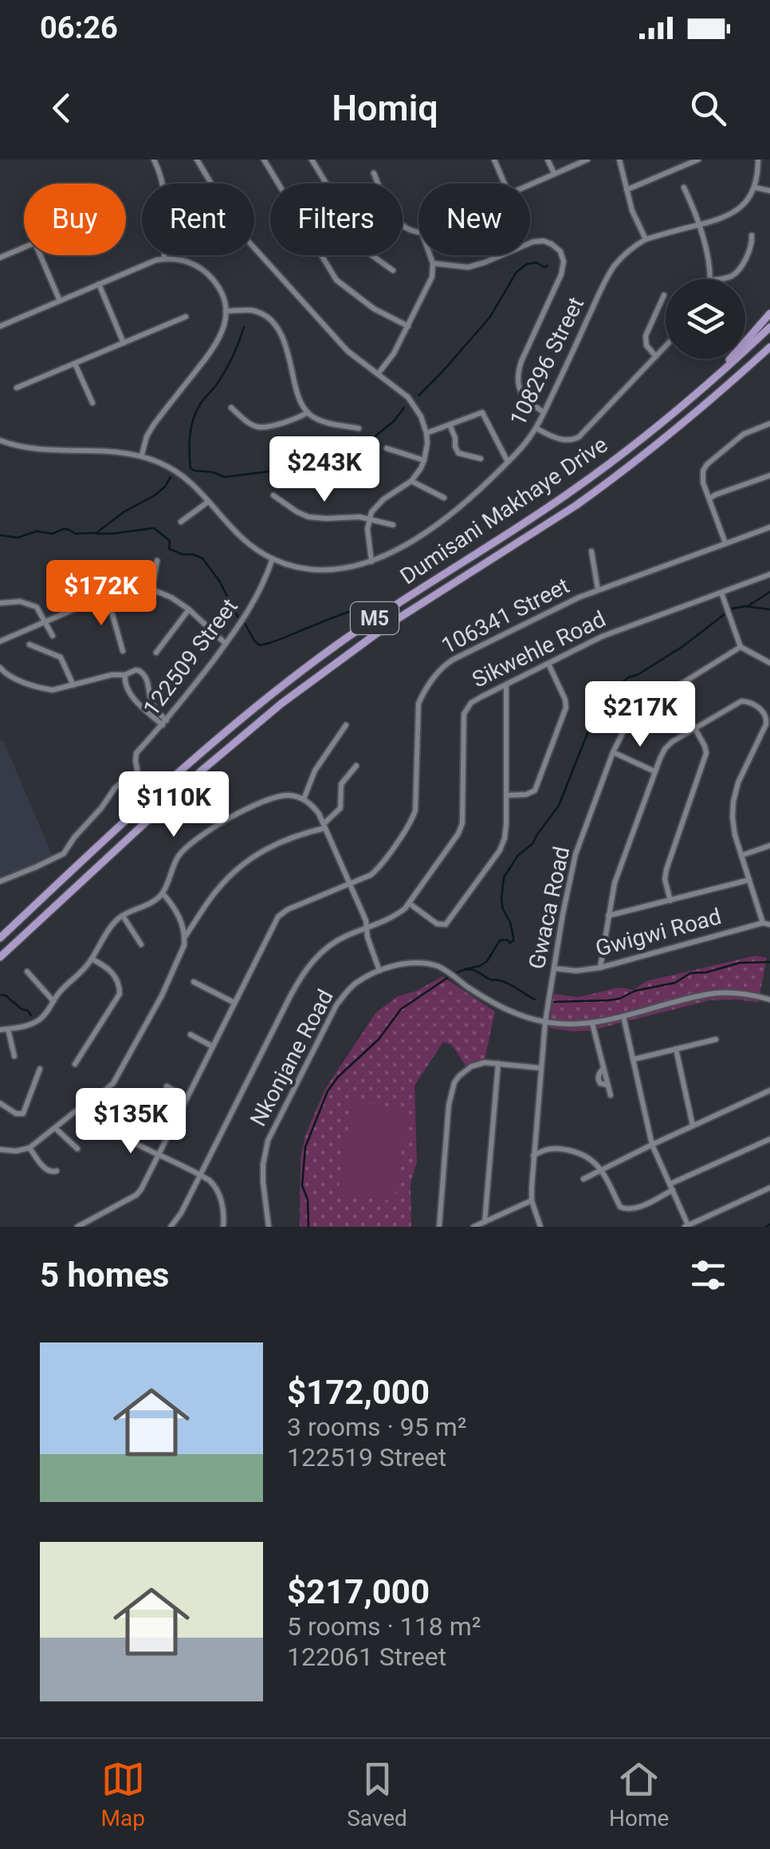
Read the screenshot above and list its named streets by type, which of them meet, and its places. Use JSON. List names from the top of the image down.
{
  "streets": {
    "main road": ["Dumisani Makhaye Drive", "M5"],
    "street": [
      "108296 Street",
      "106341 Street",
      "Sikwehle Road",
      "122509 Street",
      "Gwaca Road",
      "Gwigwi Road",
      "Nkonjane Road"
    ]
  },
  "crossings": [
    ["108296 Street", "122509 Street"],
    ["Gwaca Road", "Gwigwi Road"],
    ["Gwaca Road", "Nkonjane Road"]
  ],
  "page": {
    "status": "06:26",
    "header": "Homiq",
    "chip": [
      "Buy",
      "Rent",
      "Filters",
      "New"
    ],
    "price": [
      "$243K",
      "$172K",
      "$217K",
      "$110K",
      "$135K"
    ],
    "heading": "5 homes",
    "list": [
      {
        "name": "$172,000",
        "note": "3 rooms · 95 m² · 122519 Street"
      },
      {
        "name": "$217,000",
        "note": "5 rooms · 118 m² · 122061 Street"
      }
    ],
    "tabs": ["Map", "Saved", "Home"]
  }
}
